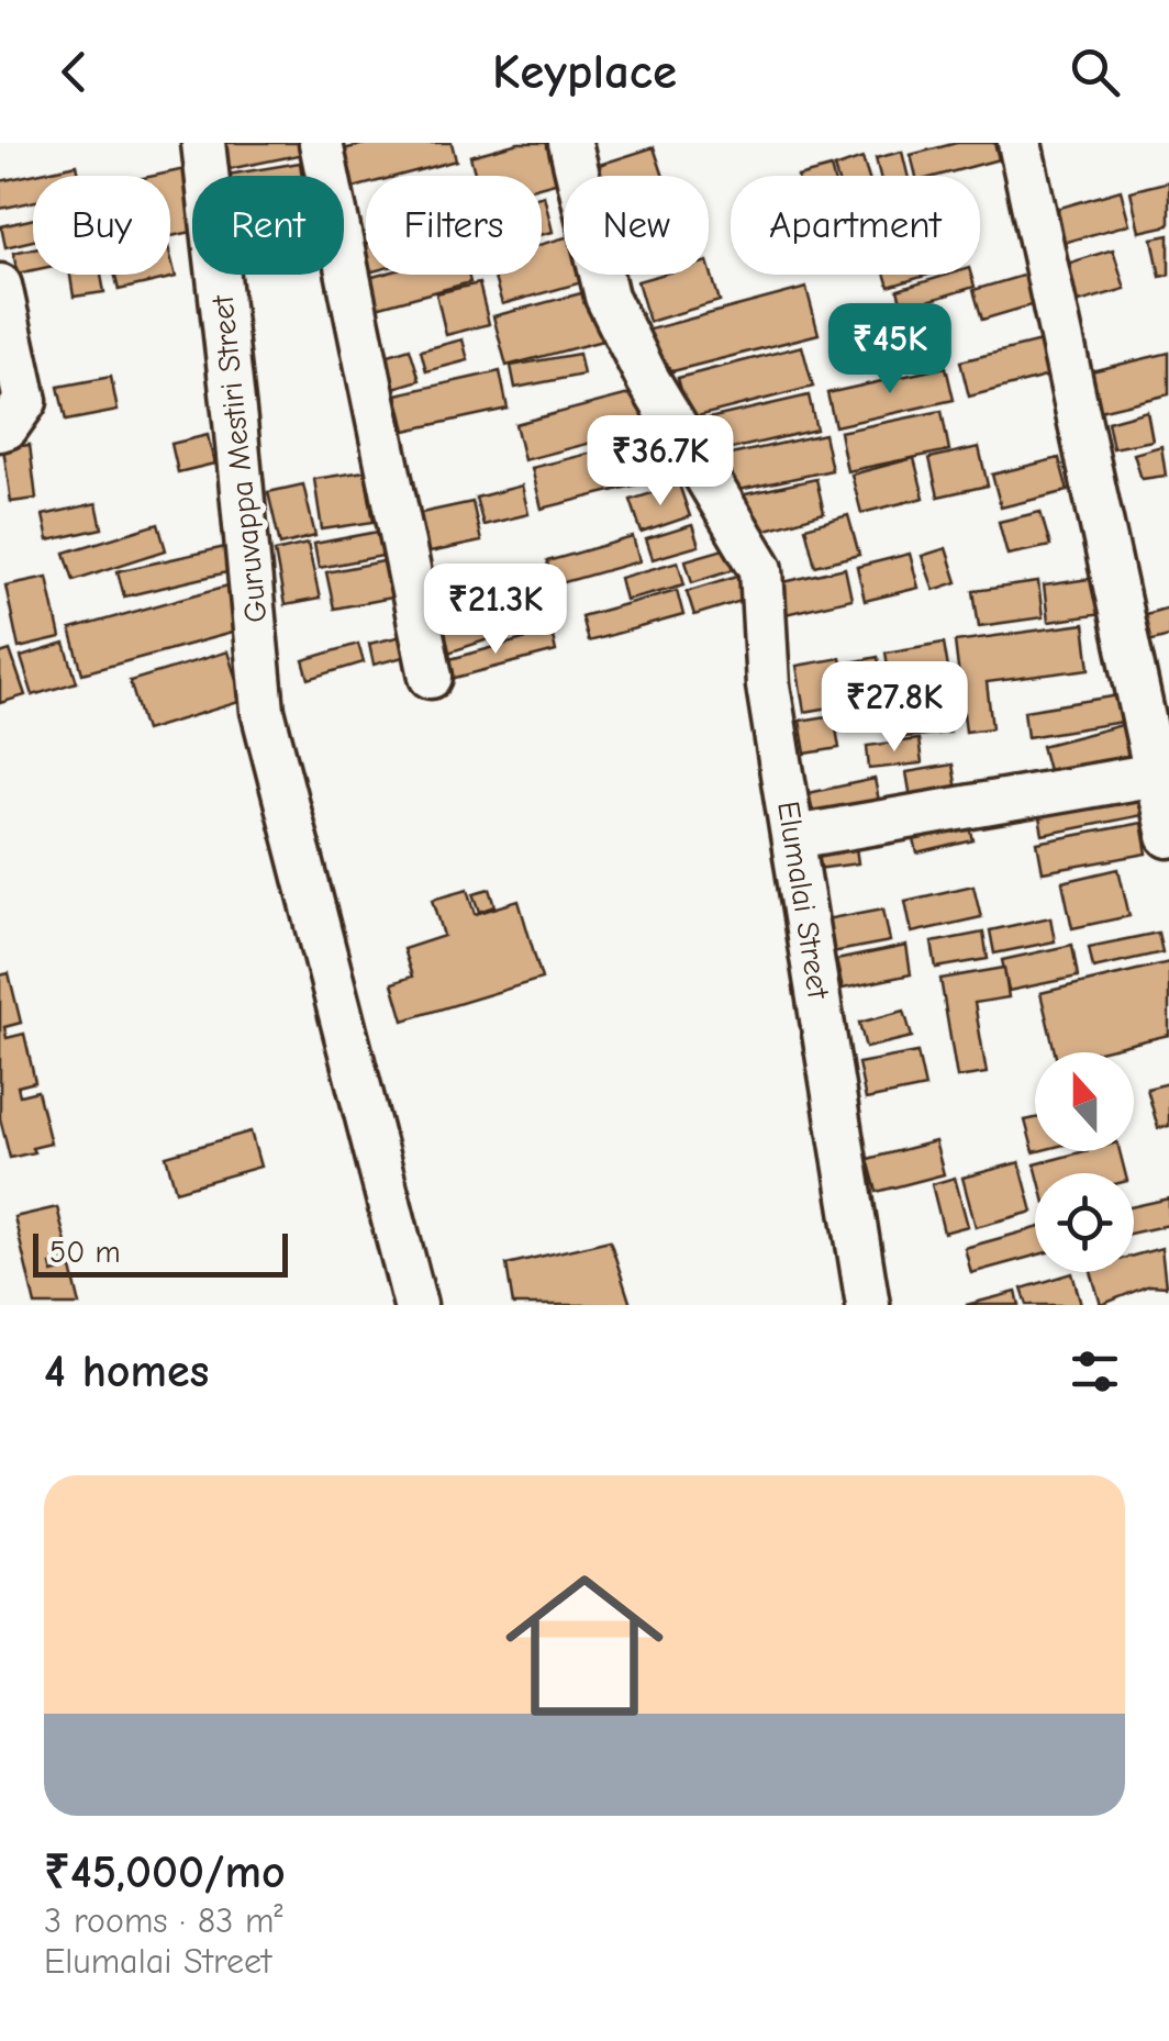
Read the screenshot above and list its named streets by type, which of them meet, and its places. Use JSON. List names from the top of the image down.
{
  "streets": {
    "street": ["Guruvappa Mestiri Street", "Elumalai Street"]
  },
  "scale_bar": "50 m",
  "north": "top",
  "page": {
    "header": "Keyplace",
    "chip": [
      "Buy",
      "Rent",
      "Filters",
      "New",
      "Apartment"
    ],
    "price": [
      "₹45K",
      "₹36.7K",
      "₹21.3K",
      "₹27.8K"
    ],
    "scale": "50 m",
    "heading": "4 homes",
    "list": [
      {
        "name": "₹45,000/mo",
        "note": "3 rooms · 83 m² · Elumalai Street"
      }
    ]
  }
}
